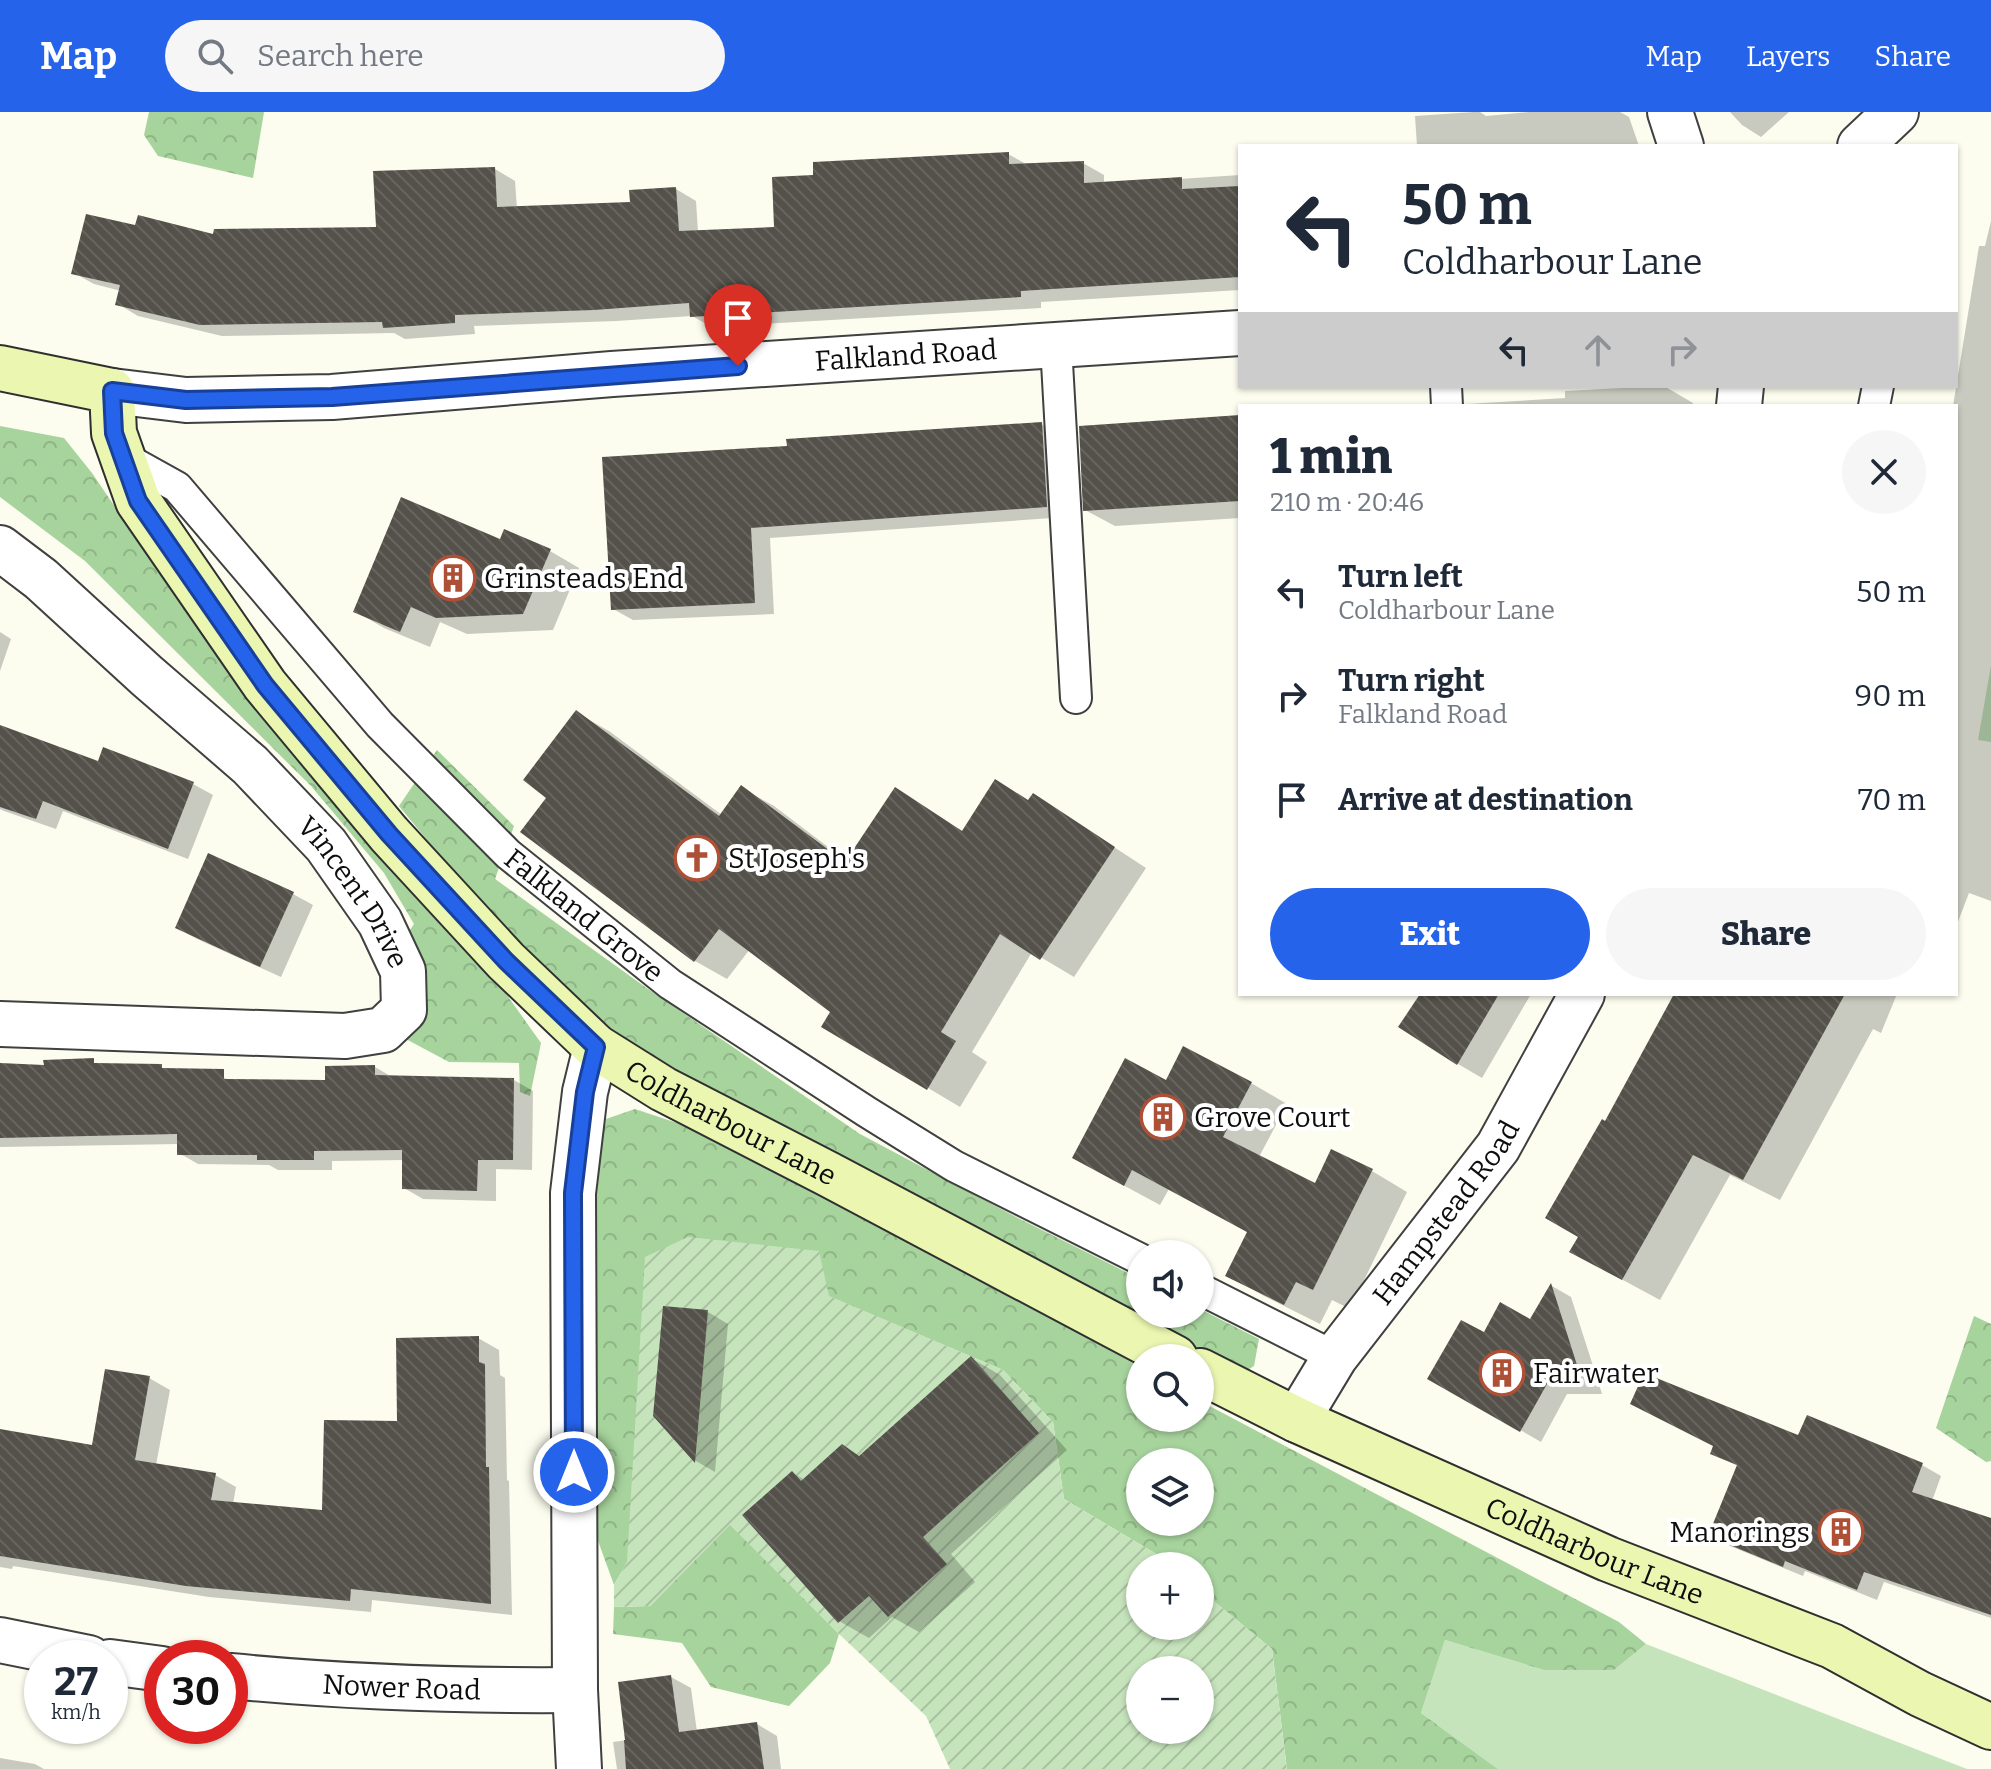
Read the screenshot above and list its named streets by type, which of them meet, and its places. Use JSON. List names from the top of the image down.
{
  "streets": {
    "street": [
      "Falkland Road",
      "Vincent Drive",
      "Coldharbour Lane",
      "Hampstead Road",
      "Nower Road"
    ],
    "lane": ["Falkland Grove"]
  },
  "crossings": [
    ["Falkland Road", "Coldharbour Lane"],
    ["Falkland Grove", "Coldharbour Lane"],
    ["Coldharbour Lane", "Hampstead Road"]
  ],
  "places": {
    "building": [
      "Grinsteads End",
      "Grove Court",
      "Fairwater",
      "Manorings"
    ],
    "church": ["St Joseph's"]
  },
  "page": {
    "header": "Map",
    "search": "Search here",
    "nav": ["Map", "Layers", "Share"],
    "turn": ["50 m", "Coldharbour Lane"],
    "heading": ["1 min", "210 m · 20:46"],
    "list": [
      {
        "name": "Turn left",
        "note": "Coldharbour Lane",
        "value": "50 m"
      },
      {
        "name": "Turn right",
        "note": "Falkland Road",
        "value": "90 m"
      },
      {
        "name": "Arrive at destination",
        "value": "70 m"
      }
    ],
    "buttons": ["Exit", "Share"],
    "map_buttons": ["+", "−"],
    "speed": "27 km/h",
    "limit": "30"
  }
}
